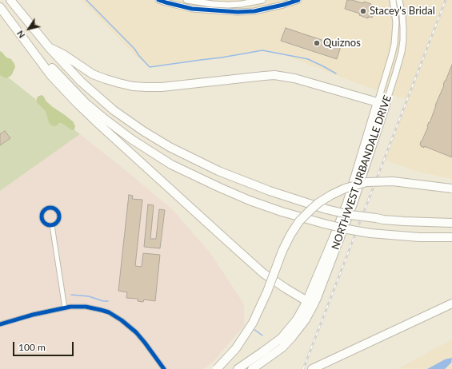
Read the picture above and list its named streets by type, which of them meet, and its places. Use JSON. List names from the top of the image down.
{
  "streets": {
    "highway": ["NORTHWEST URBANDALE DRIVE"]
  },
  "places": ["Stacey's Bridal", "Quiznos"],
  "scale_bar": "100 m",
  "north": "bottom left"
}
